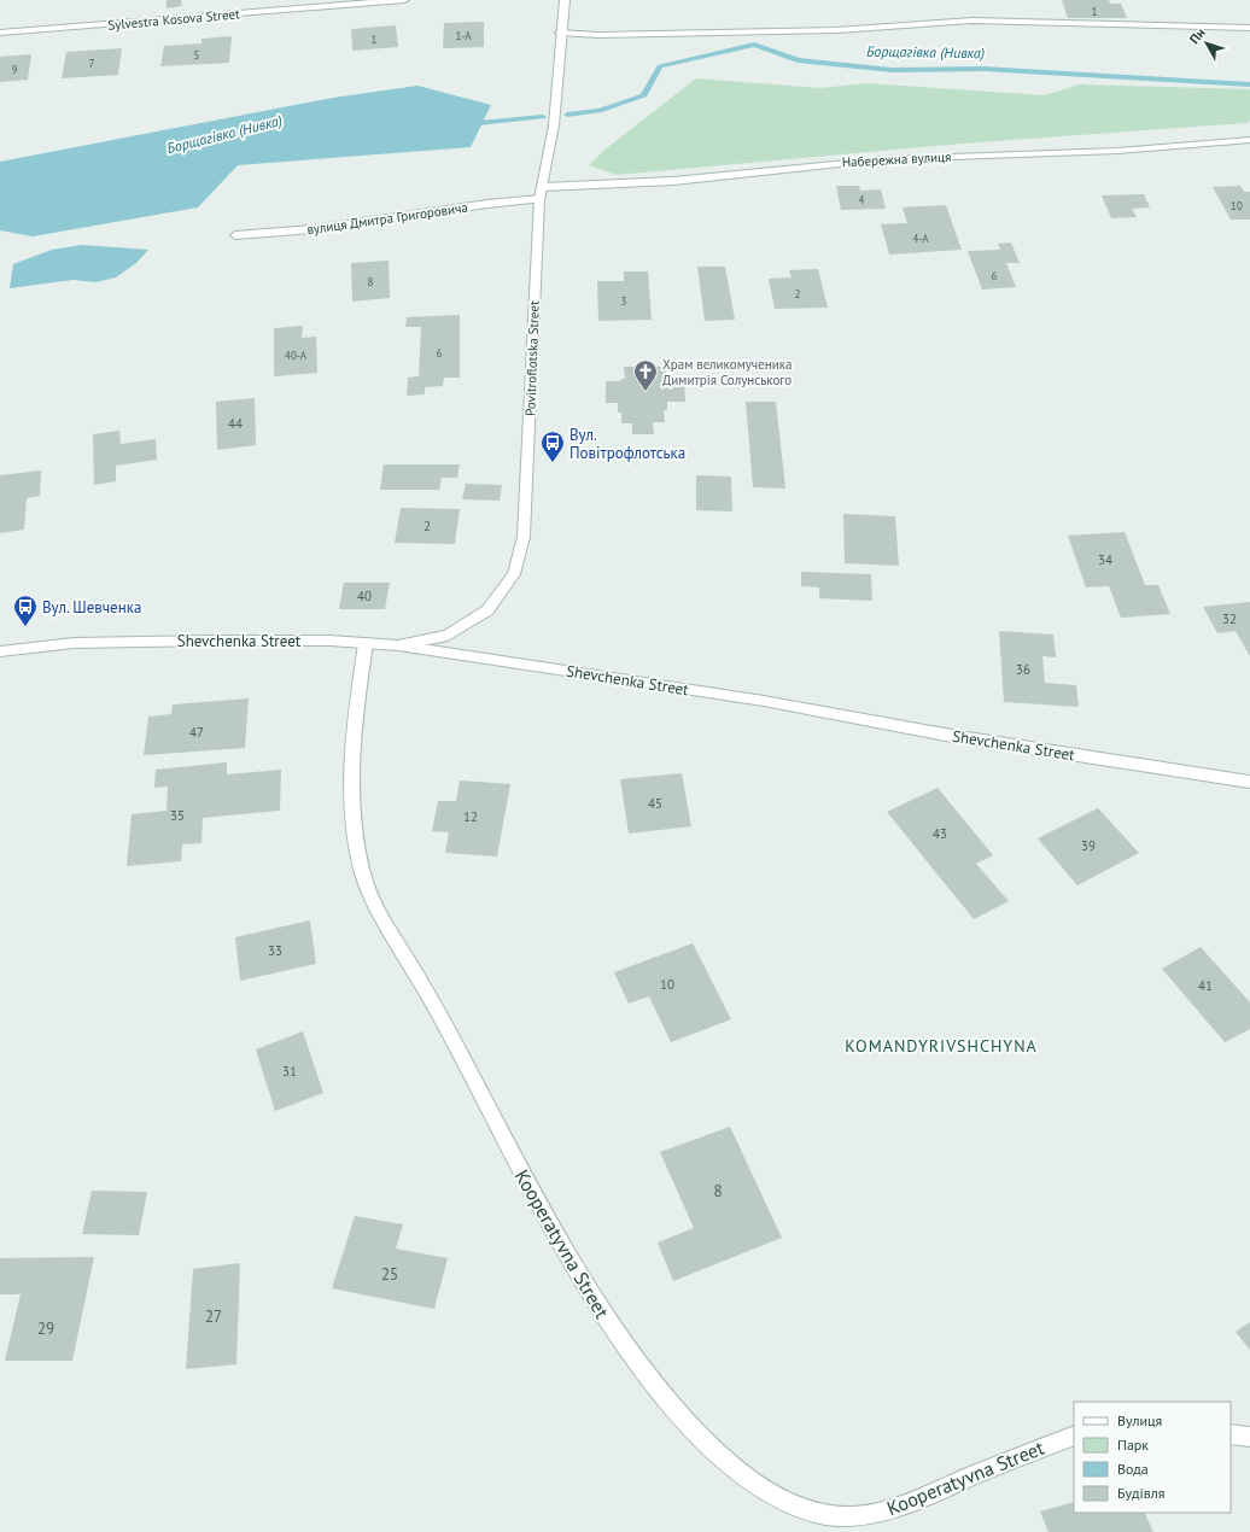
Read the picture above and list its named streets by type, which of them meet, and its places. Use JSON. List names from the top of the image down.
{
  "streets": {
    "street": [
      "Sylvestra Kosova Street",
      "Набережна вулиця",
      "вулиця Дмитра Григоровича",
      "Povitroflotska Street",
      "Shevchenka Street",
      "Kooperatyvna Street"
    ]
  },
  "crossings": [
    ["Набережна вулиця", "Povitroflotska Street"],
    ["вулиця Дмитра Григоровича", "Povitroflotska Street"],
    ["Povitroflotska Street", "Shevchenka Street"],
    ["Shevchenka Street", "Kooperatyvna Street"]
  ],
  "districts": ["KOMANDYRIVSHCHYNA"],
  "water": ["Борщагівка (Нивка)"],
  "places": {
    "church": ["Храм великомученика Димитрія Солунського"],
    "bus stop": ["Вул. Повітрофлотська", "Вул. Шевченка"]
  },
  "house_numbers": [
    "1",
    "1-А",
    "1",
    "5",
    "7",
    "9",
    "4",
    "10",
    "4-А",
    "6",
    "8",
    "2",
    "3",
    "6",
    "40-А",
    "44",
    "2",
    "34",
    "40",
    "32",
    "36",
    "47",
    "45",
    "35",
    "12",
    "43",
    "39",
    "33",
    "10",
    "41",
    "31",
    "8",
    "25",
    "27",
    "29"
  ],
  "legend": [
    "Вулиця",
    "Парк",
    "Вода",
    "Будівля"
  ],
  "north": "top left"
}
